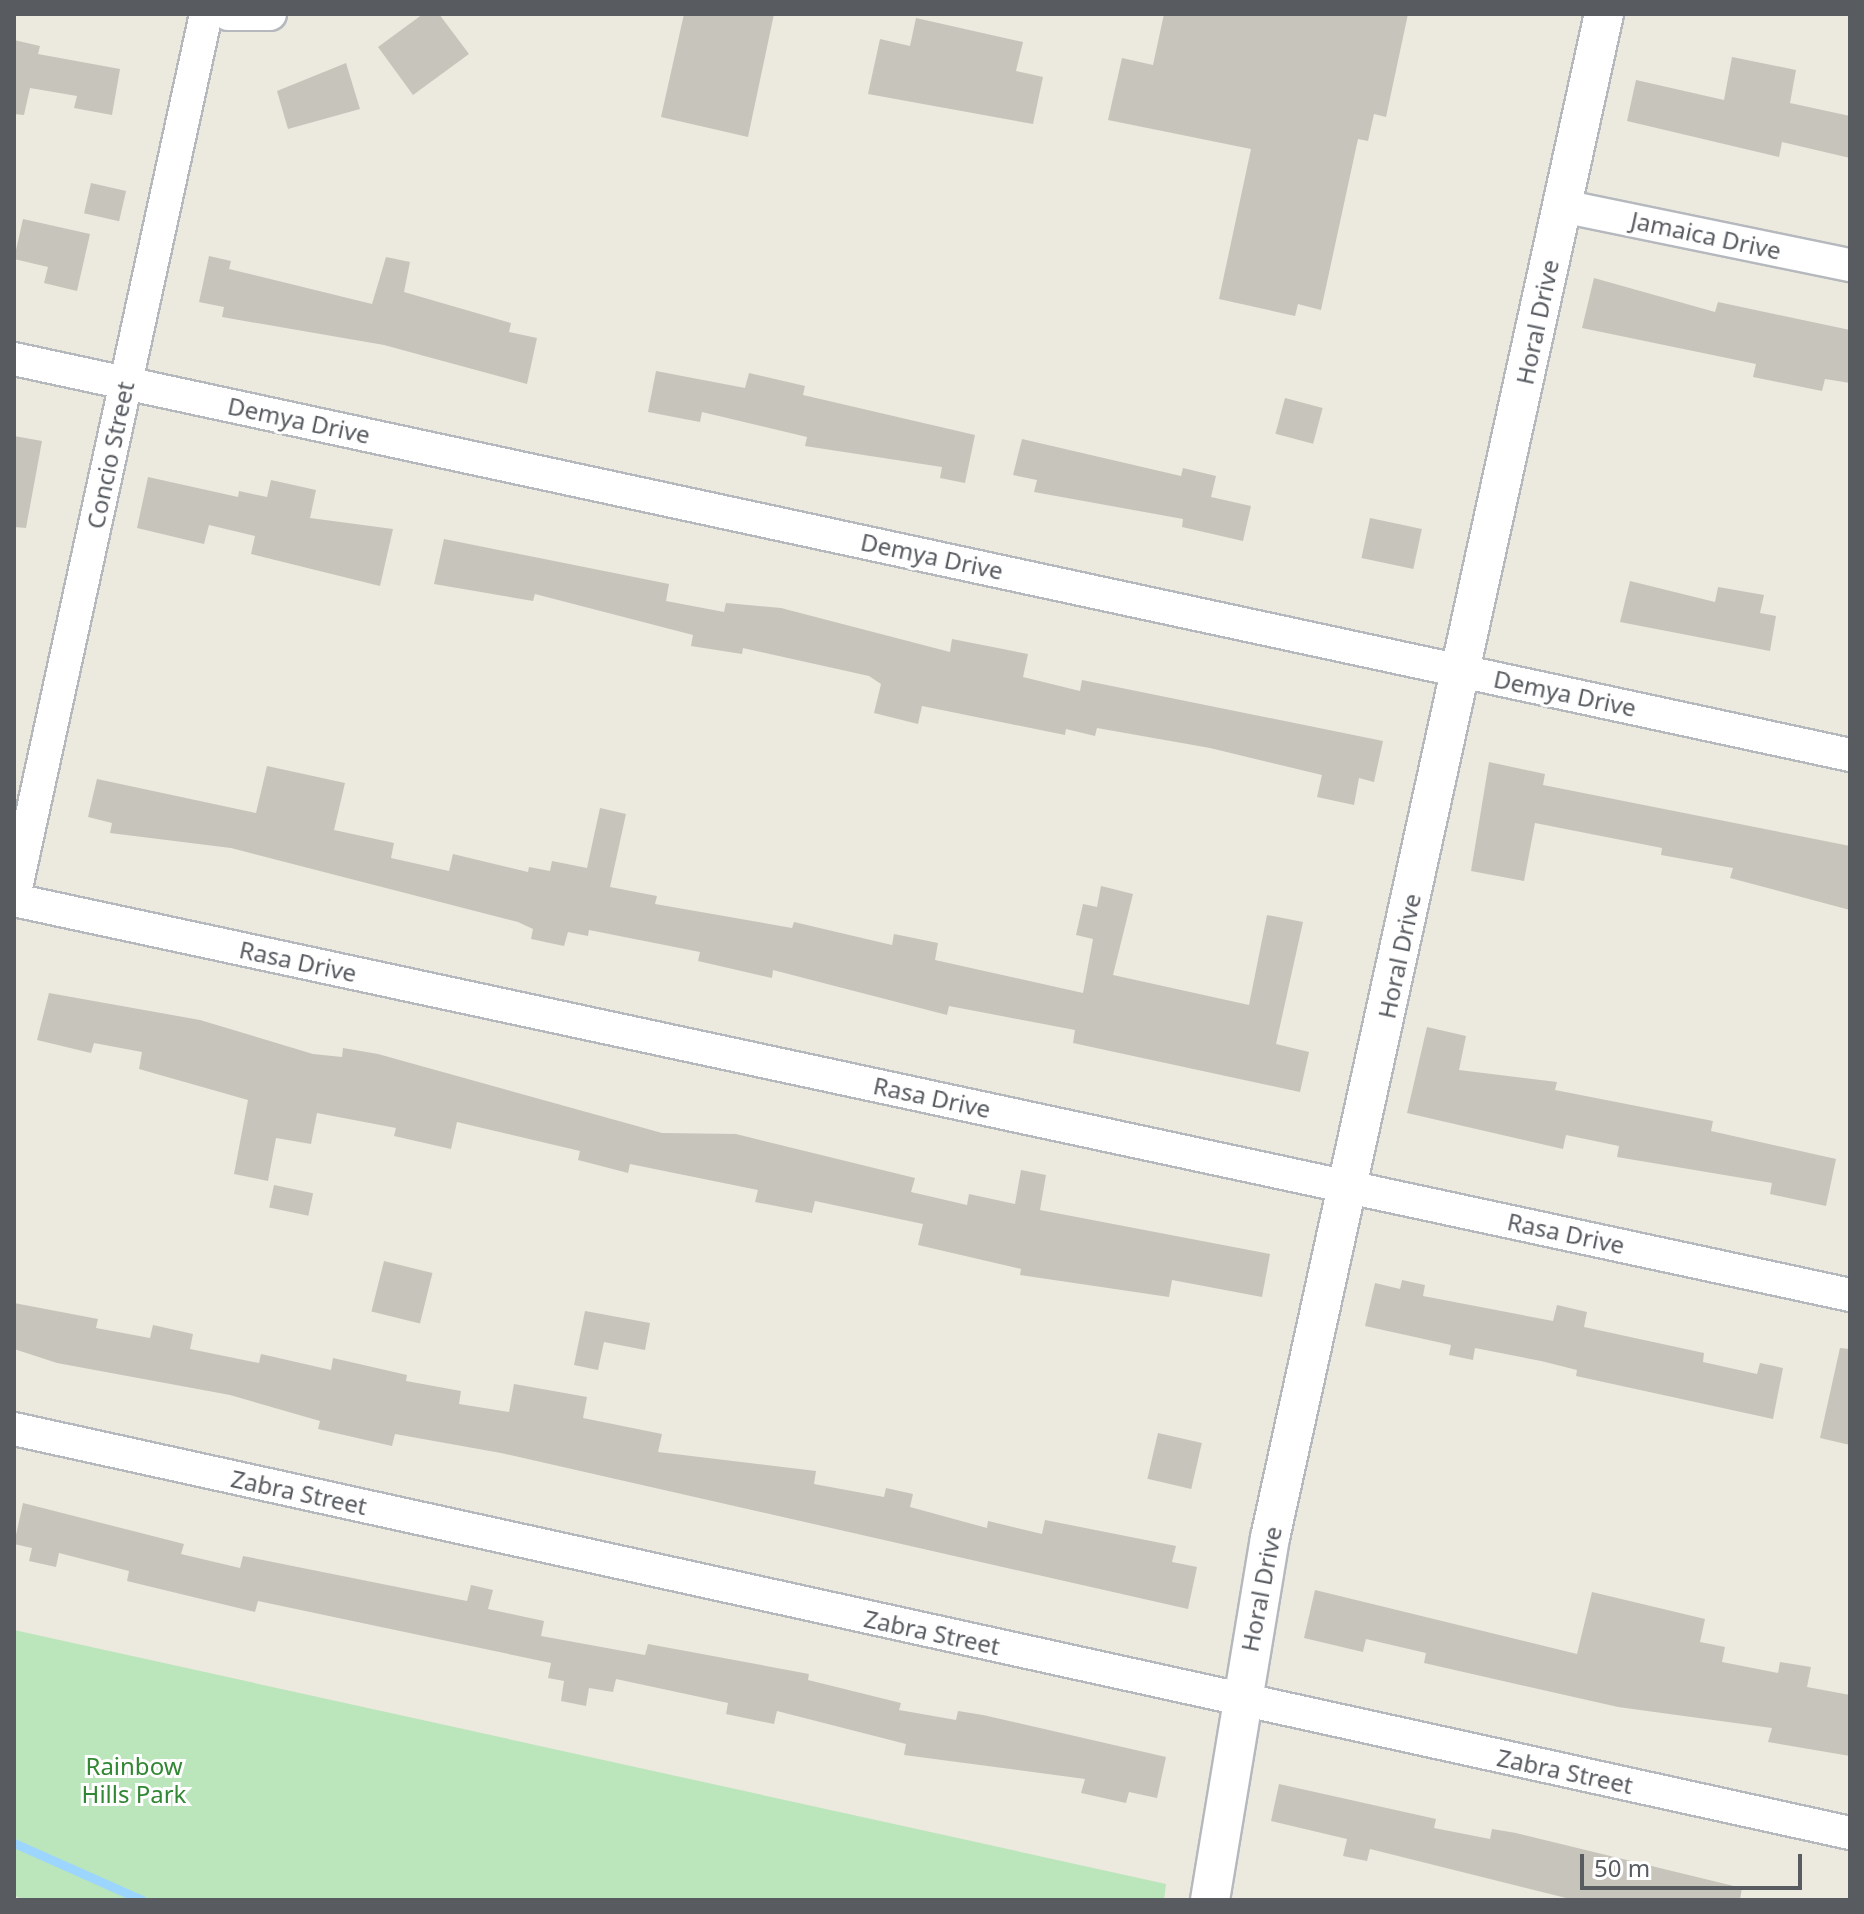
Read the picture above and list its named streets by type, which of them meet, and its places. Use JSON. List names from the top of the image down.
{
  "streets": {
    "street": [
      "Jamaica Drive",
      "Horal Drive",
      "Demya Drive",
      "Concio Street",
      "Rasa Drive",
      "Zabra Street"
    ]
  },
  "crossings": [
    ["Jamaica Drive", "Horal Drive"],
    ["Horal Drive", "Demya Drive"],
    ["Horal Drive", "Rasa Drive"],
    ["Horal Drive", "Zabra Street"],
    ["Demya Drive", "Concio Street"],
    ["Concio Street", "Rasa Drive"]
  ],
  "parks": ["Rainbow Hills Park"],
  "scale_bar": "50 m"
}
